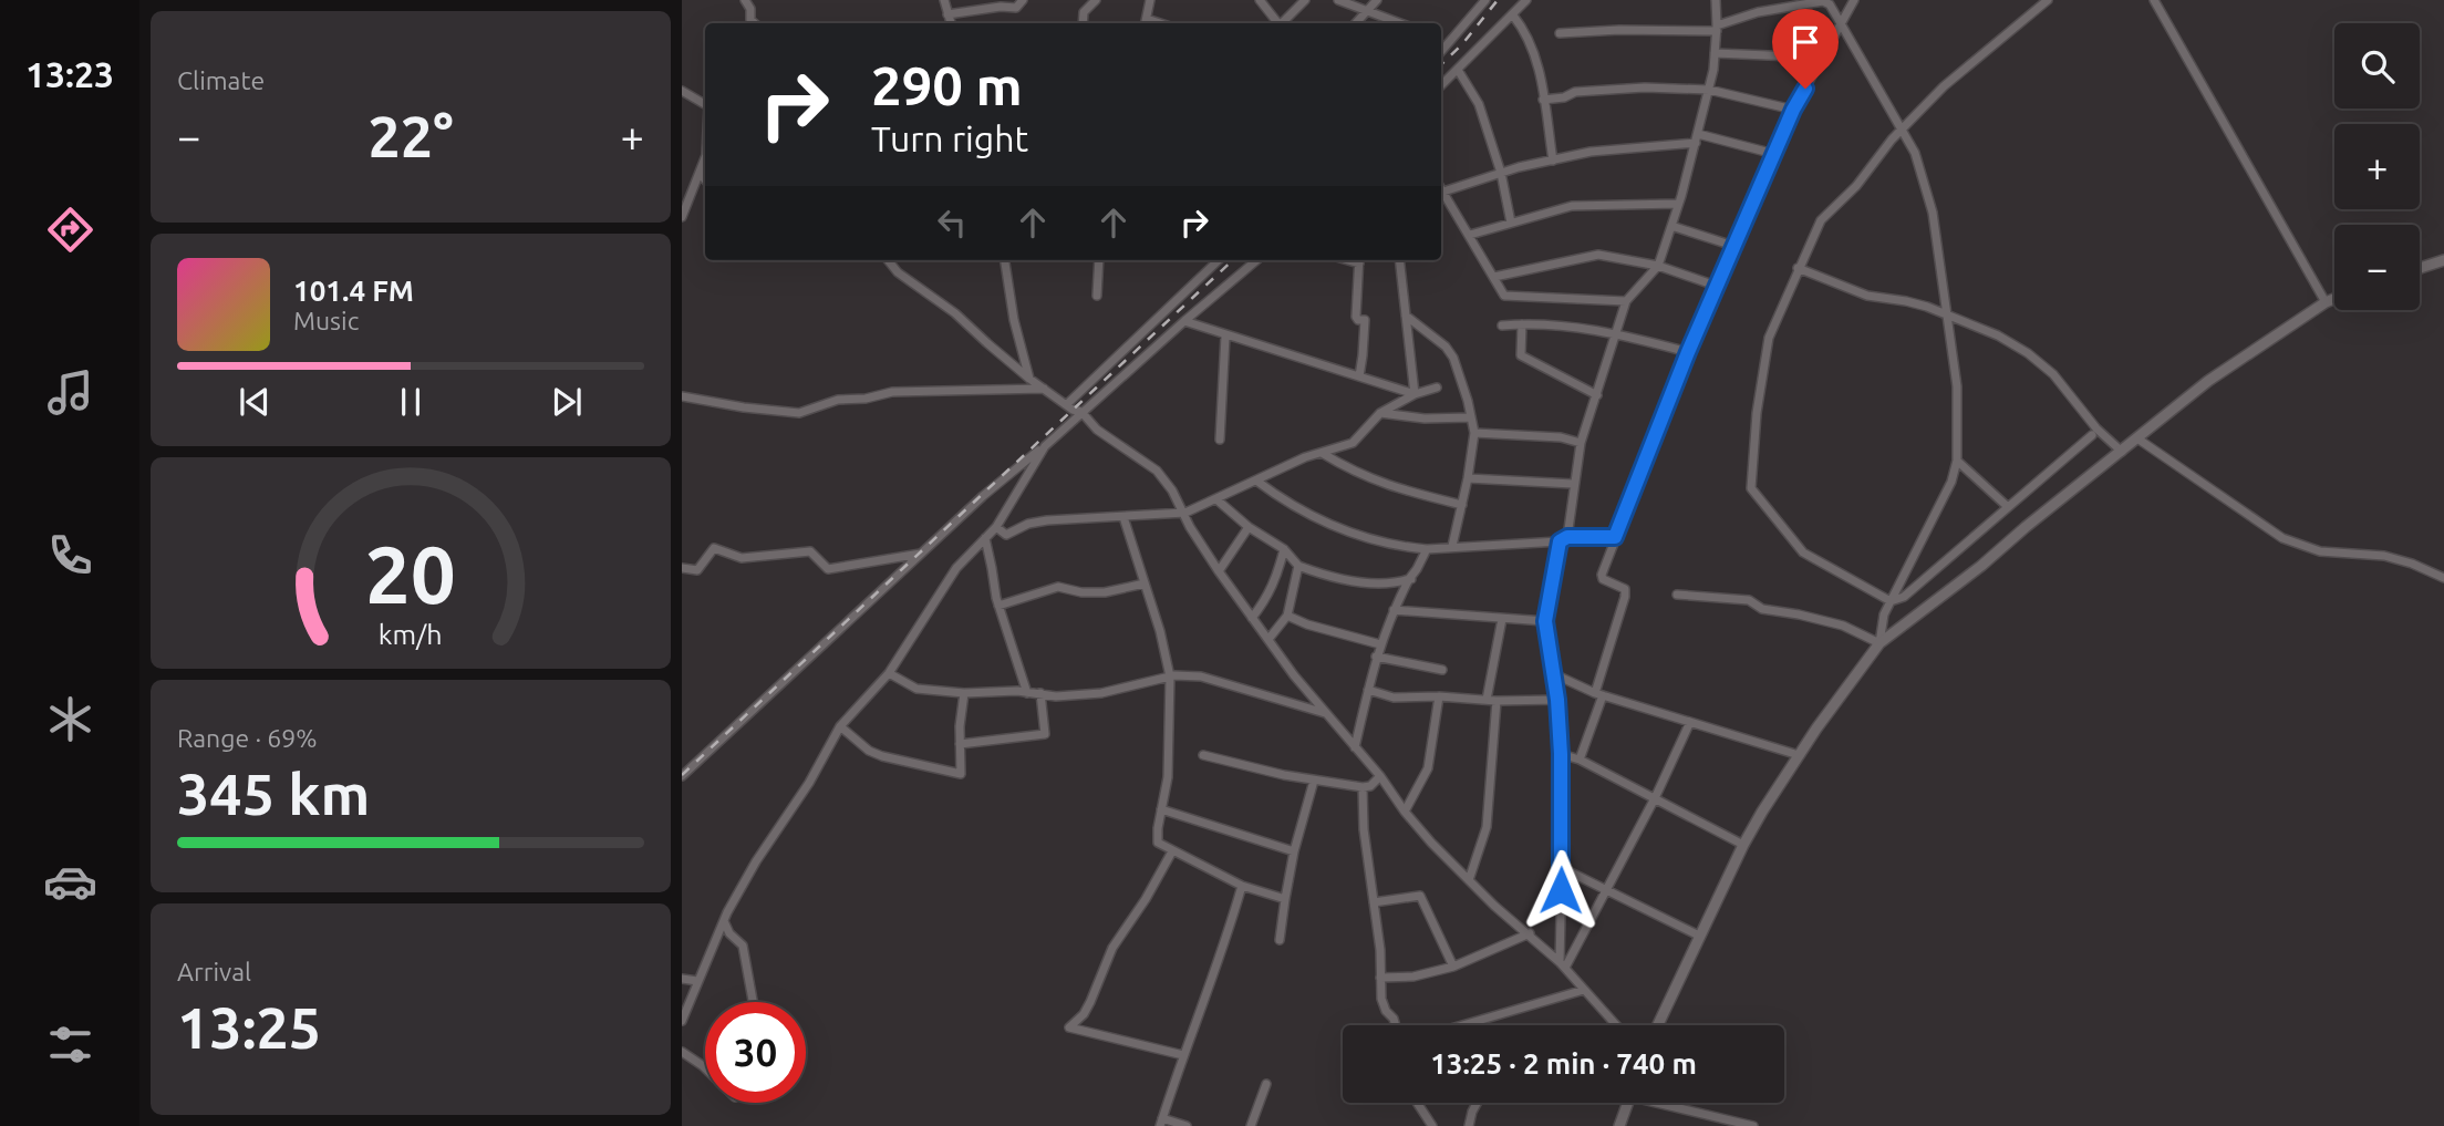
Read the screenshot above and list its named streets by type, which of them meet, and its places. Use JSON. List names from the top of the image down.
{
  "page": {
    "tabs": "13:23",
    "tile": [
      "Climate",
      ["Range · 69%", "345 km"],
      ["Arrival", "13:25"]
    ],
    "map_buttons": ["+", "−"],
    "turn": ["290 m", "Turn right"],
    "heat": ["−", "22°", "+"],
    "song": ["101.4 FM", "Music"],
    "limit": "30",
    "trip": "13:25 · 2 min · 740 m",
    "gauge": ["20", "km/h"]
  }
}
